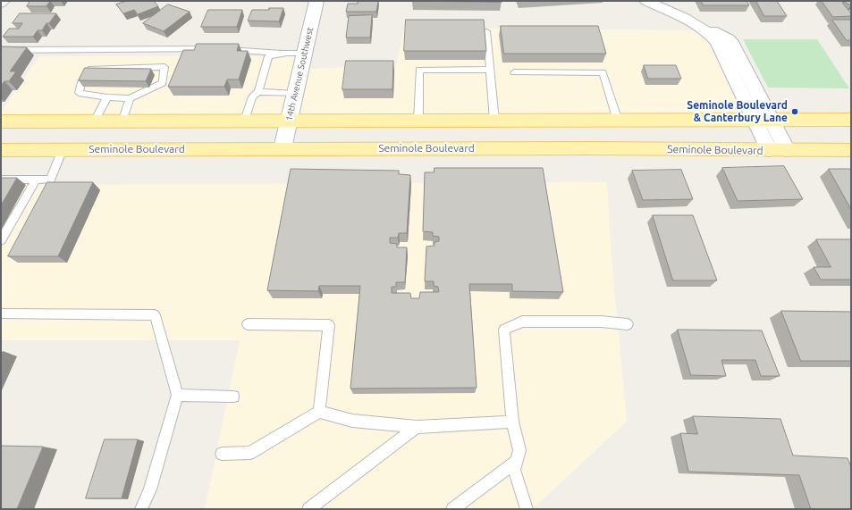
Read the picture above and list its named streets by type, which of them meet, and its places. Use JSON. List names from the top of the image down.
{
  "streets": {
    "main road": ["Seminole Boulevard"],
    "street": ["14th Avenue Southwest"]
  },
  "crossings": [
    ["14th Avenue Southwest", "Seminole Boulevard"]
  ],
  "places": ["Seminole Boulevard & Canterbury Lane"]
}
